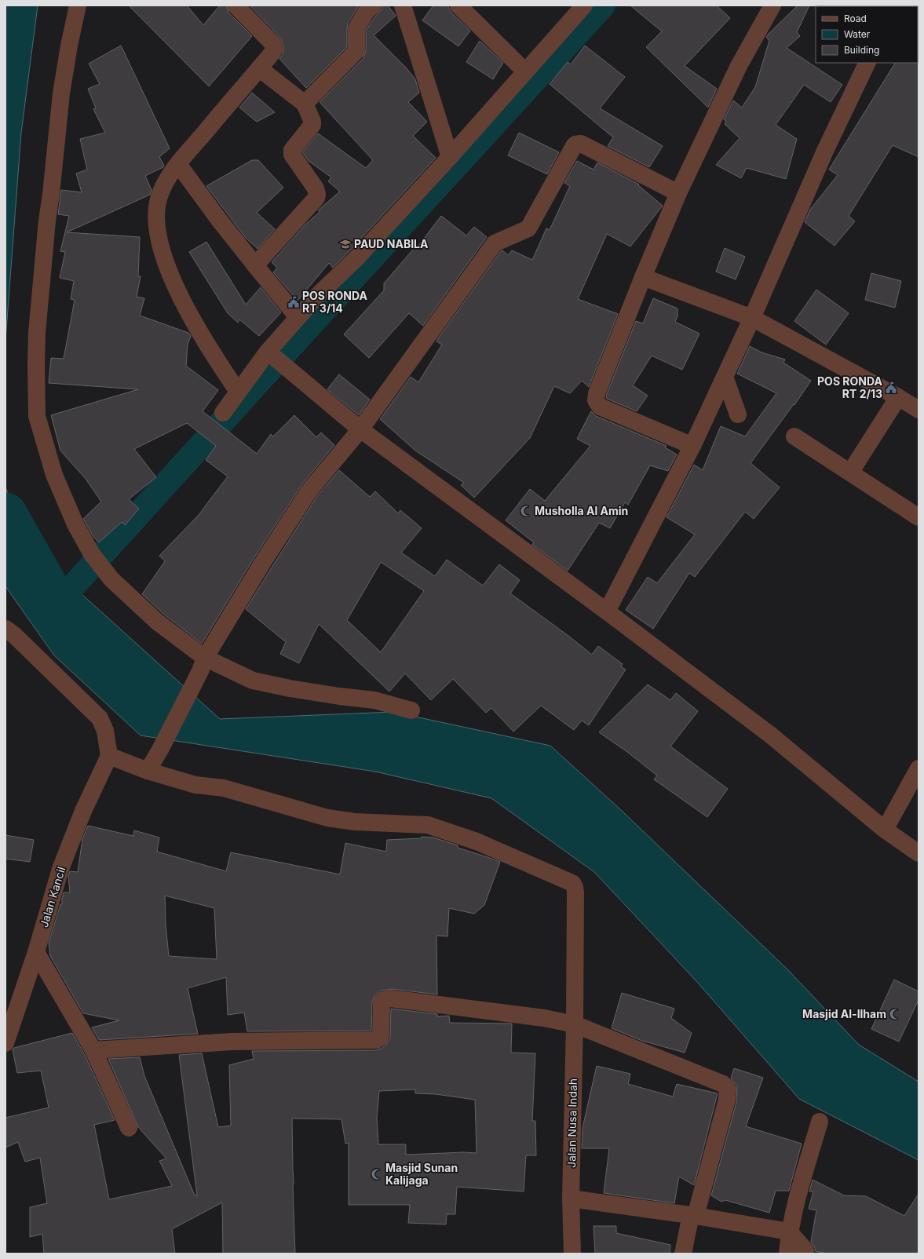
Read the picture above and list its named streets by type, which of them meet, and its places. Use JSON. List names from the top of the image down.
{
  "streets": {
    "street": ["Jalan Kancil", "Jalan Nusa Indah"]
  },
  "places": {
    "school or university": ["PAUD NABILA"],
    "public building": ["POS RONDA RT 3/14", "POS RONDA RT 2/13"],
    "mosque": ["Musholla Al Amin", "Masjid Al-Ilham", "Masjid Sunan Kalijaga"]
  },
  "legend": ["Road", "Water", "Building"]
}
